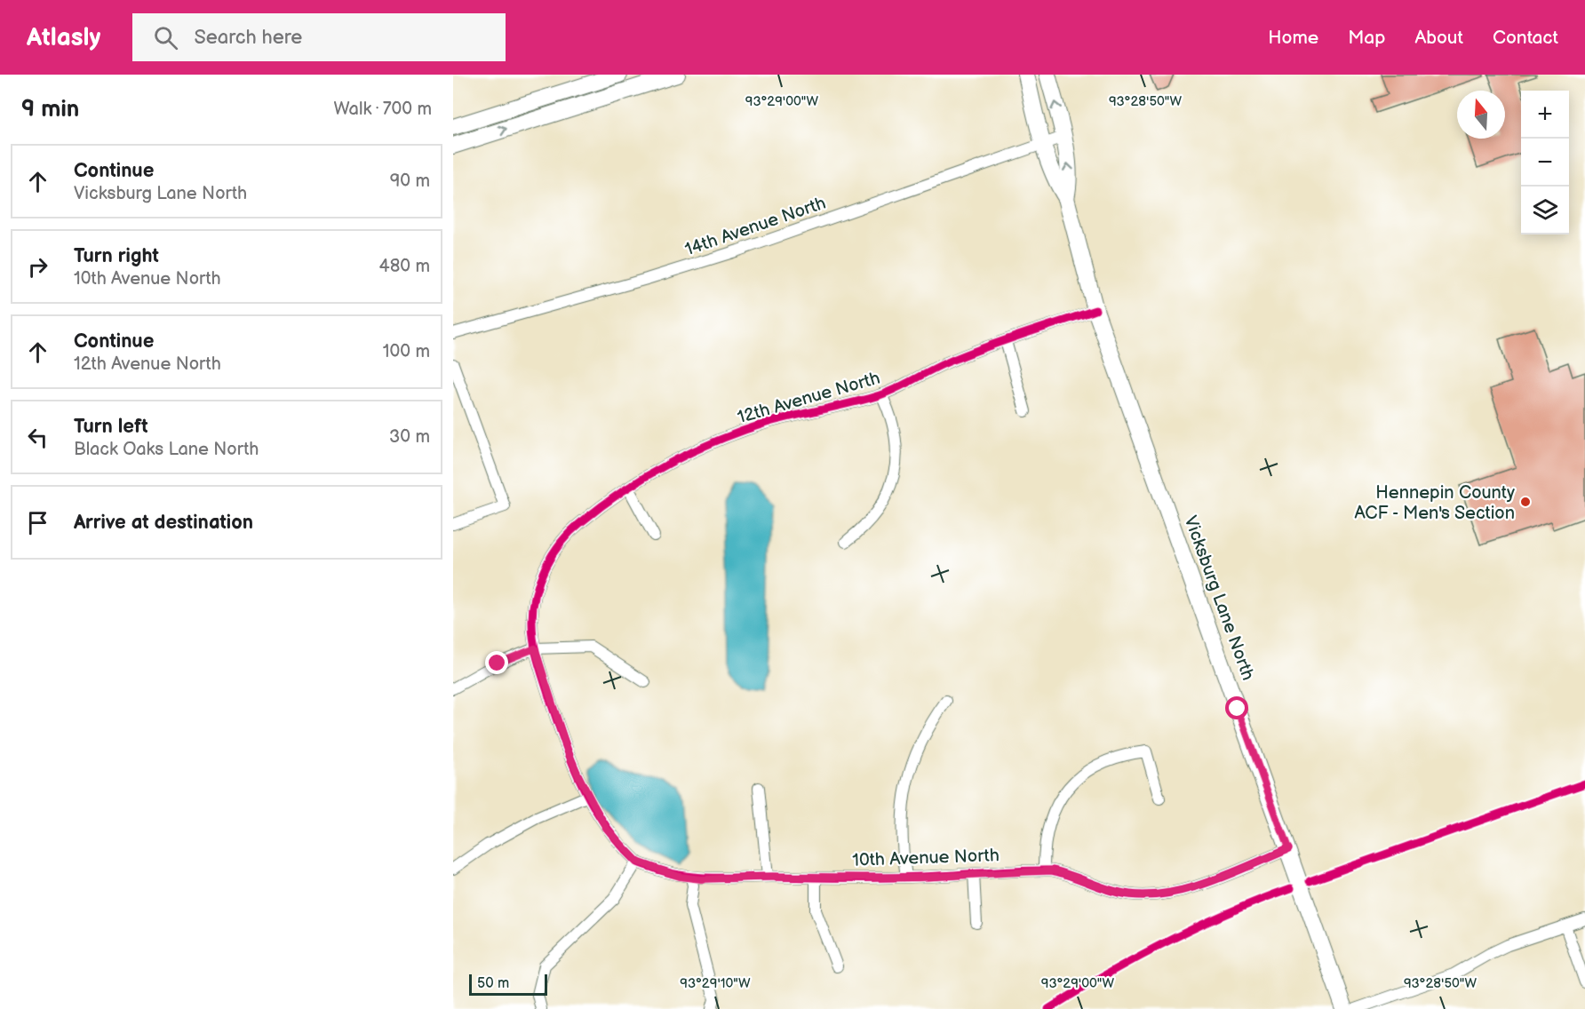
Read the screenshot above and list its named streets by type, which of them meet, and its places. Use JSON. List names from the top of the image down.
{
  "streets": {
    "main road": ["Vicksburg Lane North"],
    "street": ["14th Avenue North", "12th Avenue North", "10th Avenue North"]
  },
  "crossings": [
    ["14th Avenue North", "Vicksburg Lane North"],
    ["12th Avenue North", "Vicksburg Lane North"],
    ["12th Avenue North", "10th Avenue North"],
    ["Vicksburg Lane North", "10th Avenue North"]
  ],
  "places": ["Hennepin County ACF - Men's Section"],
  "scale_bar": "50 m",
  "north": "top",
  "page": {
    "header": "Atlasly",
    "search": "Search here",
    "nav": [
      "Home",
      "Map",
      "About",
      "Contact"
    ],
    "heading": ["9 min", "Walk · 700 m"],
    "map_buttons": ["+", "−"],
    "list": [
      ["Continue", "Vicksburg Lane North", "90 m"],
      ["Turn right", "10th Avenue North", "480 m"],
      ["Continue", "12th Avenue North", "100 m"],
      ["Turn left", "Black Oaks Lane North", "30 m"],
      "Arrive at destination"
    ],
    "scale": "50 m"
  },
  "coordinates": ["93°29'00\"W", "93°28'50\"W", "93°29'10\"W"]
}
